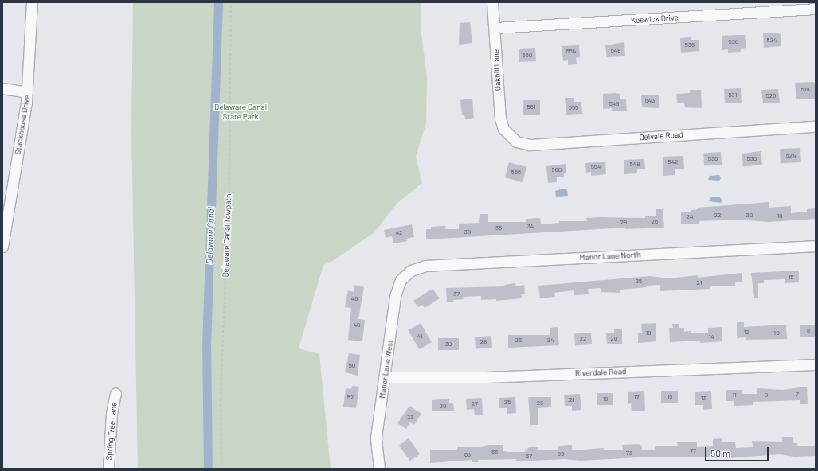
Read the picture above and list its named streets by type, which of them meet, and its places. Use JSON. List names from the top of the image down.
{
  "streets": {
    "street": [
      "Keswick Drive",
      "Oakhill Lane",
      "Stackhouse Drive",
      "Delvale Road",
      "Manor Lane North",
      "Manor Lane West",
      "Riverdale Road",
      "Spring Tree Lane"
    ],
    "path": ["Delaware Canal Towpath"]
  },
  "crossings": [
    ["Keswick Drive", "Oakhill Lane"],
    ["Oakhill Lane", "Delvale Road"],
    ["Manor Lane North", "Manor Lane West"],
    ["Manor Lane West", "Riverdale Road"]
  ],
  "water": ["Delaware Canal"],
  "parks": ["Delaware Canal State Park"],
  "house_numbers": [
    "524",
    "530",
    "536",
    "548",
    "554",
    "560",
    "519",
    "531",
    "525",
    "543",
    "549",
    "561",
    "555",
    "524",
    "536",
    "530",
    "542",
    "548",
    "554",
    "560",
    "566",
    "22",
    "20",
    "18",
    "24",
    "26",
    "28",
    "34",
    "36",
    "38",
    "42",
    "15",
    "25",
    "21",
    "37",
    "46",
    "48",
    "8",
    "12",
    "18",
    "10",
    "41",
    "14",
    "22",
    "20",
    "26",
    "24",
    "28",
    "30",
    "50",
    "7",
    "11",
    "9",
    "15",
    "52",
    "17",
    "13",
    "19",
    "21",
    "25",
    "23",
    "27",
    "29",
    "33",
    "77",
    "65",
    "73",
    "69",
    "63",
    "67"
  ],
  "scale_bar": "50 m"
}
